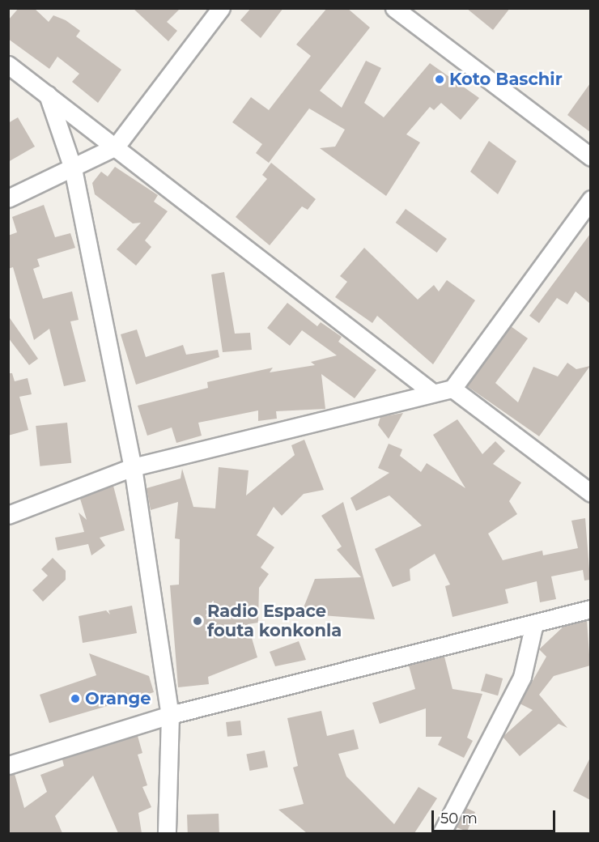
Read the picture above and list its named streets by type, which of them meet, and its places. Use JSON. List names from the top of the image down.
{
  "places": ["Koto Baschir", "Radio Espace fouta konkonla", "Orange"],
  "scale_bar": "50 m"
}
